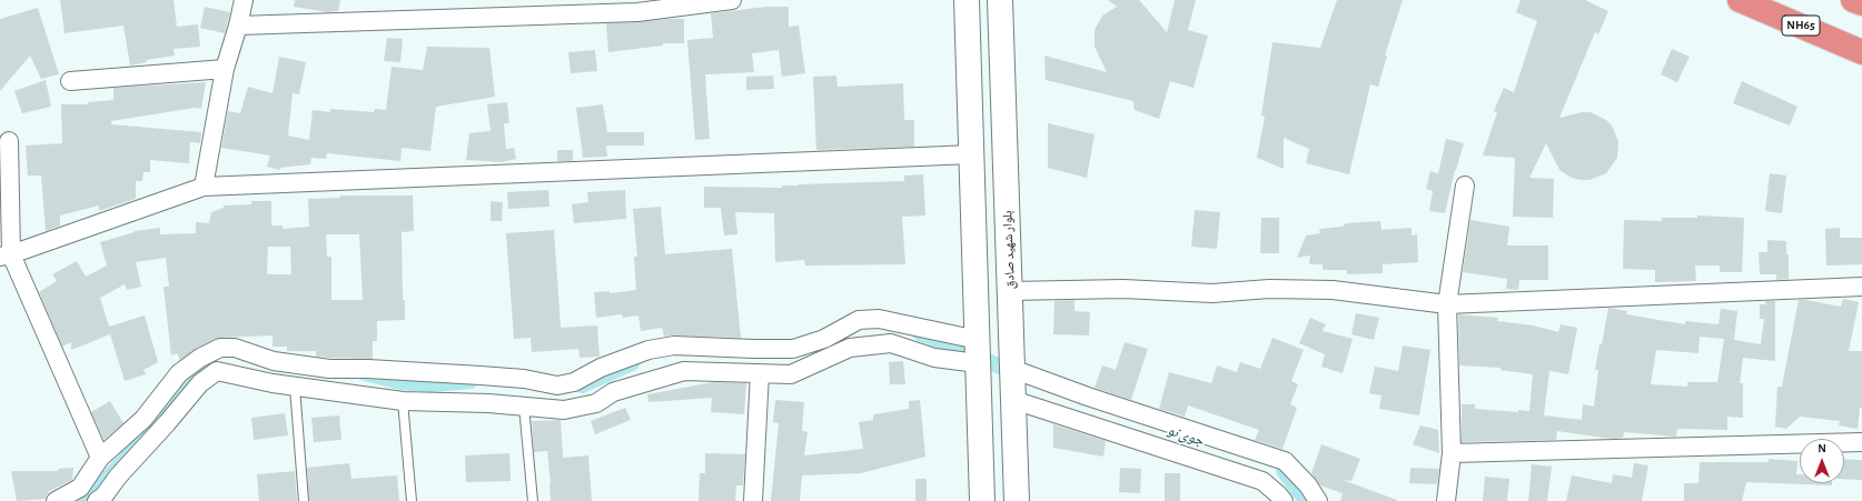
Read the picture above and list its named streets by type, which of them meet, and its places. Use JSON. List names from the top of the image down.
{
  "streets": {
    "highway": ["NH65"],
    "main road": ["بلوار شهید صادق"]
  },
  "water": ["جوی نو"],
  "north": "top"
}
